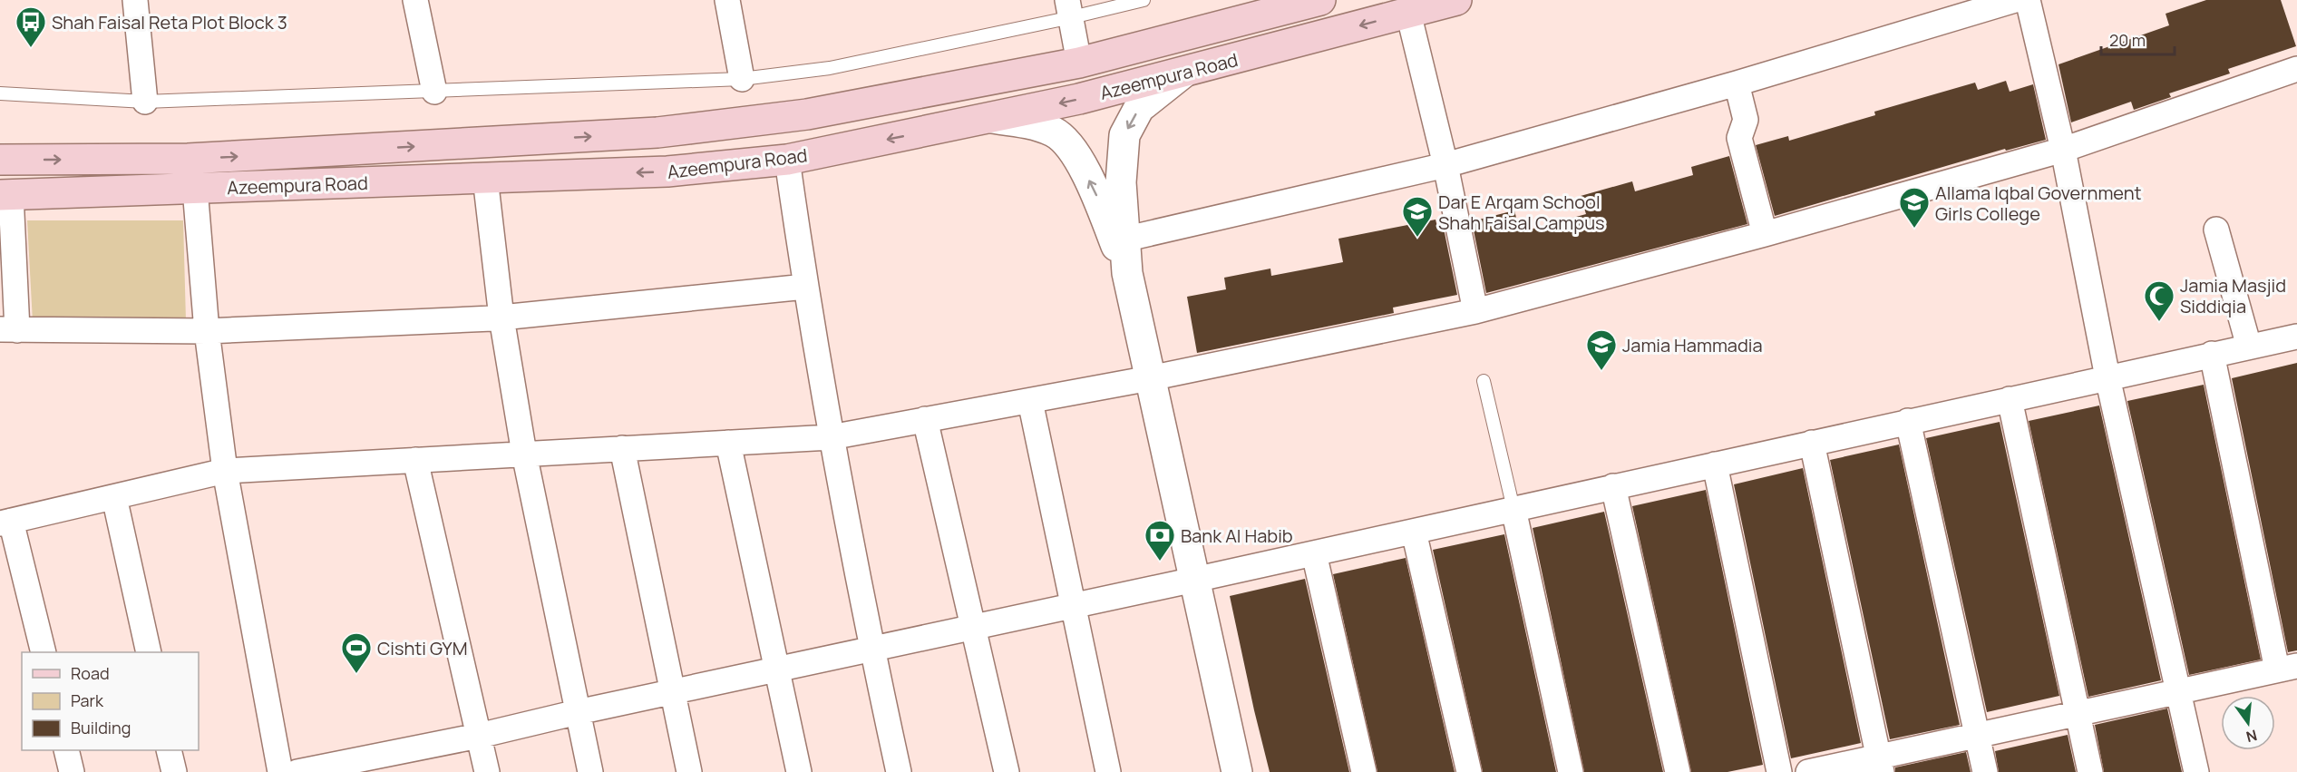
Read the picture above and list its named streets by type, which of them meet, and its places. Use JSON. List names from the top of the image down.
{
  "streets": {
    "main road": ["Azeempura Road"]
  },
  "places": {
    "bus stop": ["Shah Faisal Reta Plot Block 3"],
    "school or university": ["Allama Iqbal Government Girls College", "Dar E Arqam School Shah Faisal Campus", "Jamia Hammadia"],
    "mosque": ["Jamia Masjid Siddiqia"],
    "bank": ["Bank Al Habib"],
    "sports": ["Cishti GYM"]
  },
  "legend": ["Road", "Park", "Building"],
  "scale_bar": "20 m",
  "north": "bottom"
}
